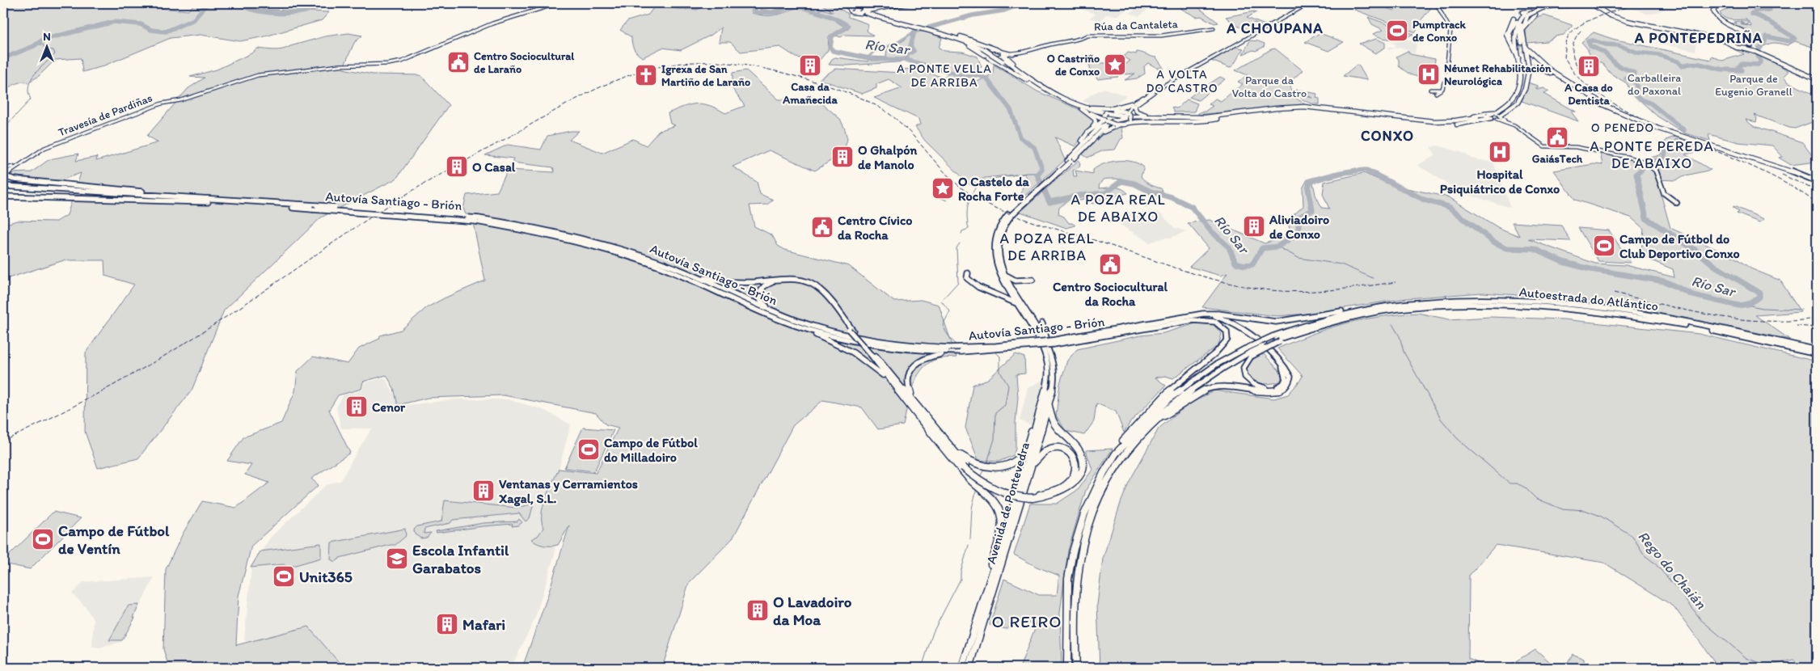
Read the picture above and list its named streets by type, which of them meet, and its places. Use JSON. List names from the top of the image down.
{
  "streets": {
    "highway": ["Autovía Santiago - Brión", "Autoestrada do Atlántico", "Avenida de Pontevedra"],
    "street": ["Rúa da Cantaleta", "Travesía de Pardiñas"]
  },
  "districts": [
    "A CHOUPANA",
    "A PONTEPEDRIÑA",
    "A PONTE VELLA DE ARRIBA",
    "A VOLTA DO CASTRO",
    "O PENEDO",
    "CONXO",
    "A PONTE PEREDA DE ABAIXO",
    "A POZA REAL DE ABAIXO",
    "A POZA REAL DE ARRIBA",
    "O REIRO"
  ],
  "water": ["Río Sar", "Rego do Chaián"],
  "parks": ["Carballeira do Paxonal", "Parque de Eugenio Granell", "Parque da Volta do Castro"],
  "places": {
    "sports": [
      "Pumptrack de Conxo",
      "Campo de Fútbol do Club Deportivo Conxo",
      "Campo de Fútbol do Milladoiro",
      "Campo de Fútbol de Ventín",
      "Unit365"
    ],
    "public building": [
      "Centro Sociocultural de Laraño",
      "GaiásTech",
      "Centro Cívico da Rocha",
      "Centro Sociocultural da Rocha"
    ],
    "place": ["O Castriño de Conxo", "O Castelo da Rocha Forte"],
    "building": [
      "Casa da Amañecida",
      "A Casa do Dentista",
      "O Ghalpón de Manolo",
      "O Casal",
      "Aliviadoiro de Conxo",
      "Cenor",
      "Ventanas y Cerramientos Xagal, S.L.",
      "O Lavadoiro da Moa",
      "Mafari"
    ],
    "hospital": ["Néunet Rehabilitación Neurológica", "Hospital Psiquiátrico de Conxo"],
    "church": ["Igrexa de San Martiño de Laraño"],
    "school or university": ["Escola Infantil Garabatos"]
  },
  "north": "top"
}
